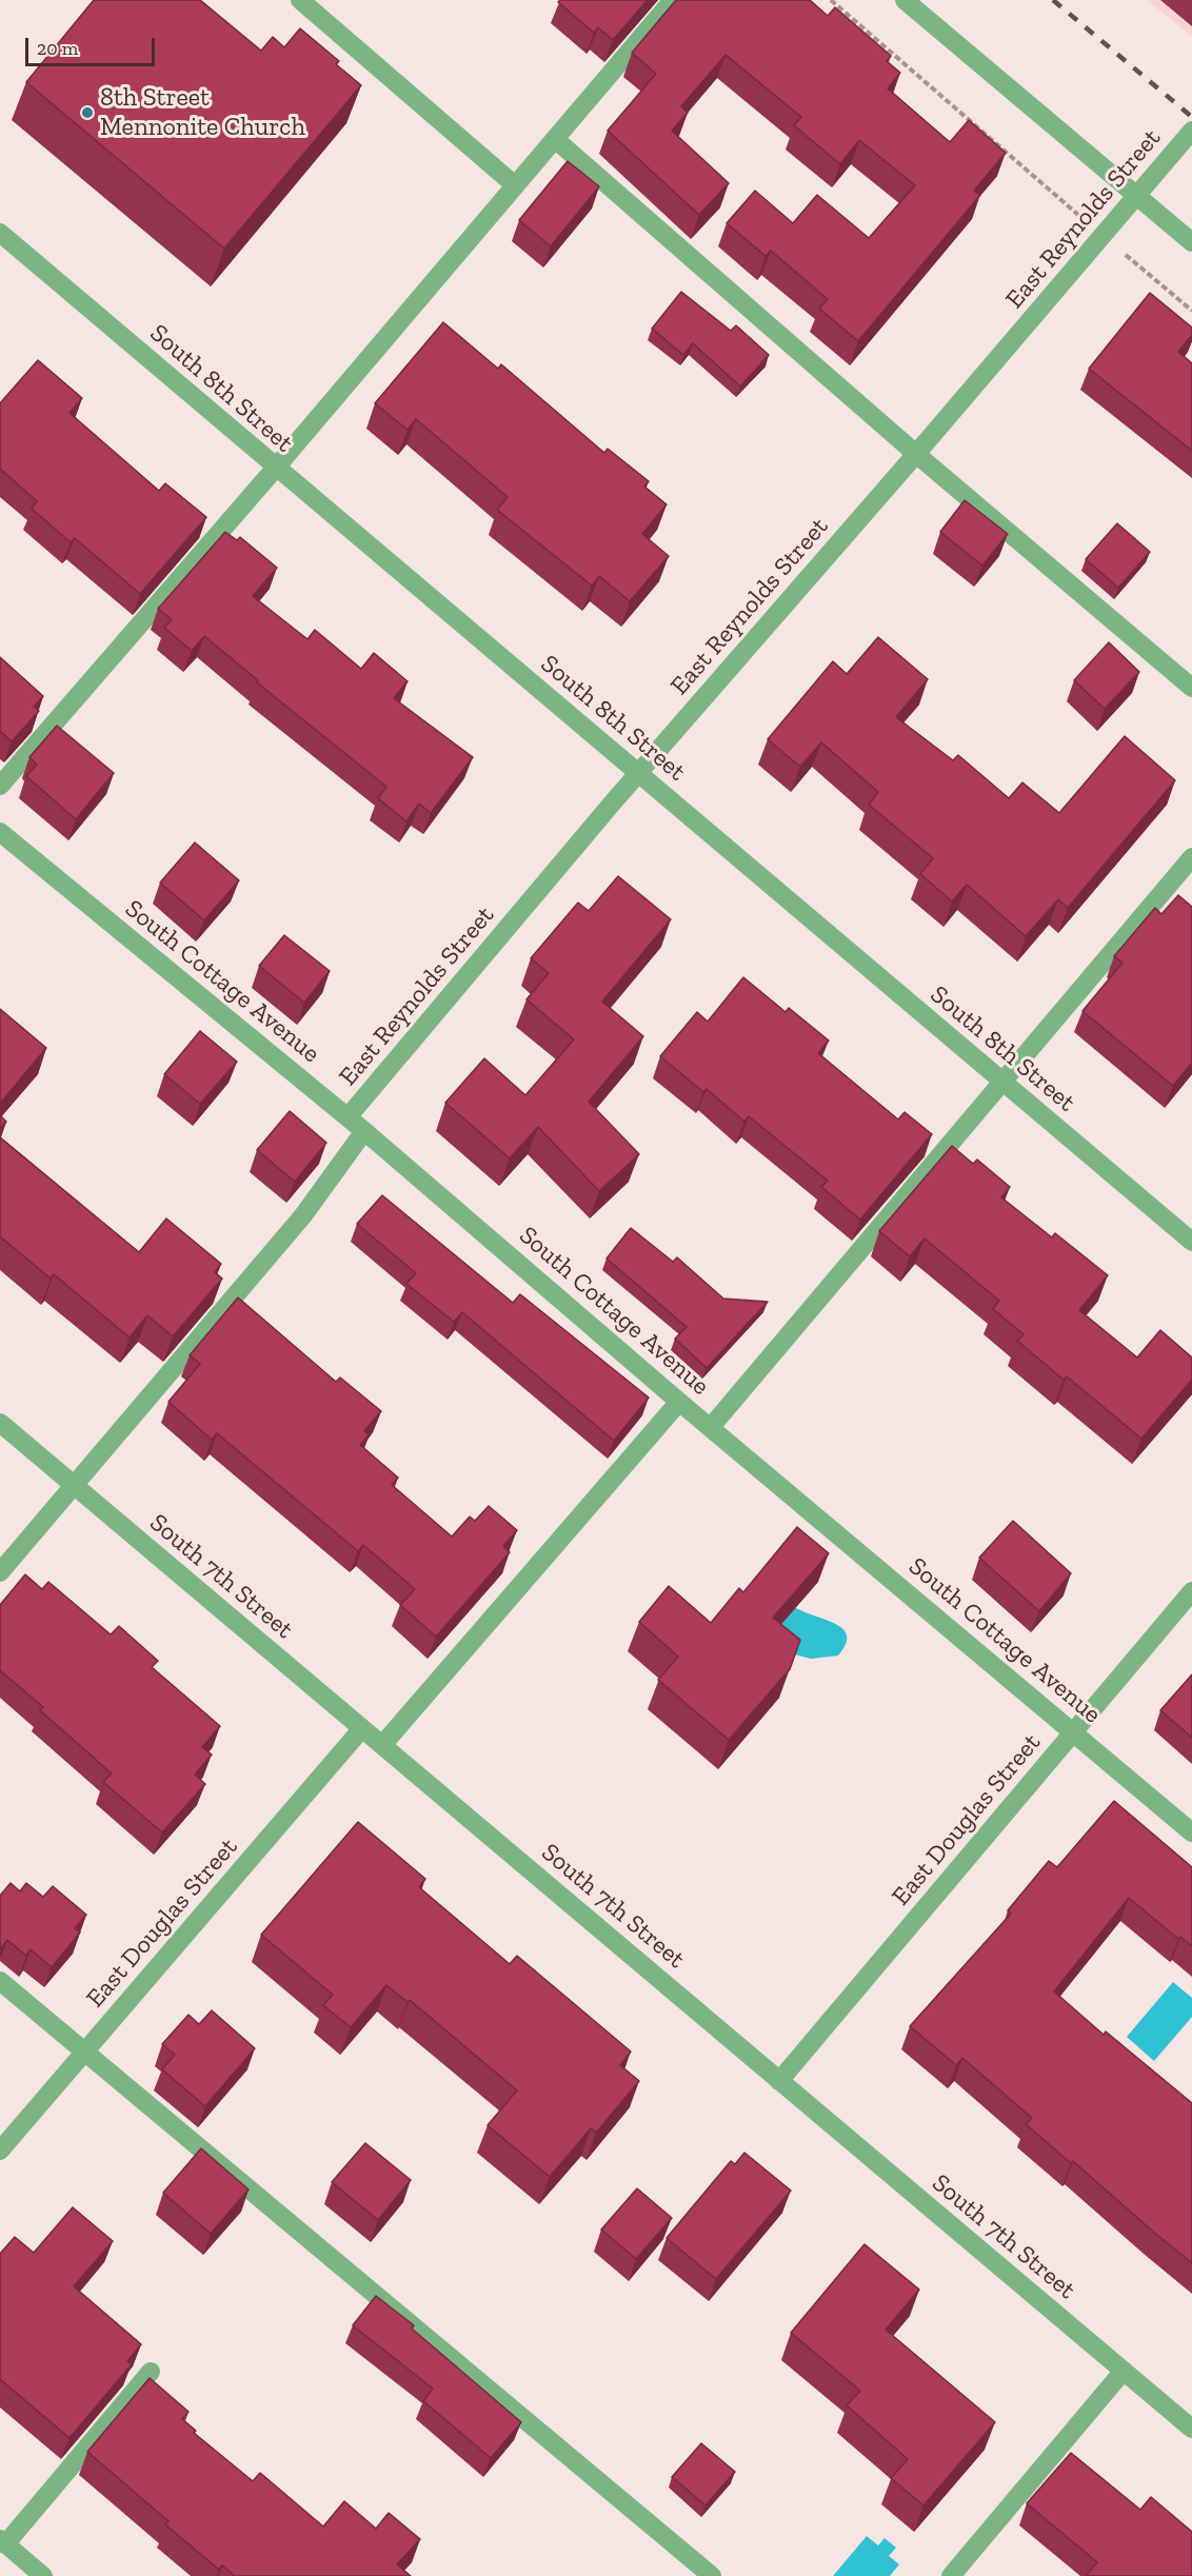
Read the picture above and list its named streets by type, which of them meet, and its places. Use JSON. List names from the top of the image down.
{
  "streets": {
    "street": [
      "East Reynolds Street",
      "South 8th Street",
      "South Cottage Avenue",
      "South 7th Street",
      "East Douglas Street"
    ]
  },
  "crossings": [
    ["East Reynolds Street", "South 8th Street"],
    ["East Reynolds Street", "South Cottage Avenue"],
    ["South Cottage Avenue", "East Douglas Street"],
    ["South 7th Street", "East Douglas Street"]
  ],
  "places": ["8th Street Mennonite Church"],
  "scale_bar": "20 m"
}
